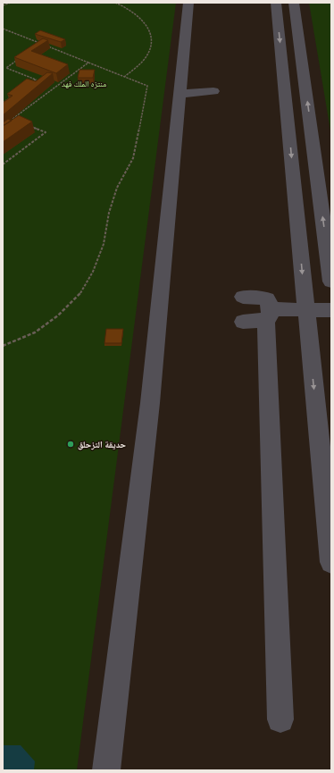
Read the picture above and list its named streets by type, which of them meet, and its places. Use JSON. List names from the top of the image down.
{
  "parks": ["منتزه الملك فهد"],
  "places": ["حديقة التزحلق"]
}
